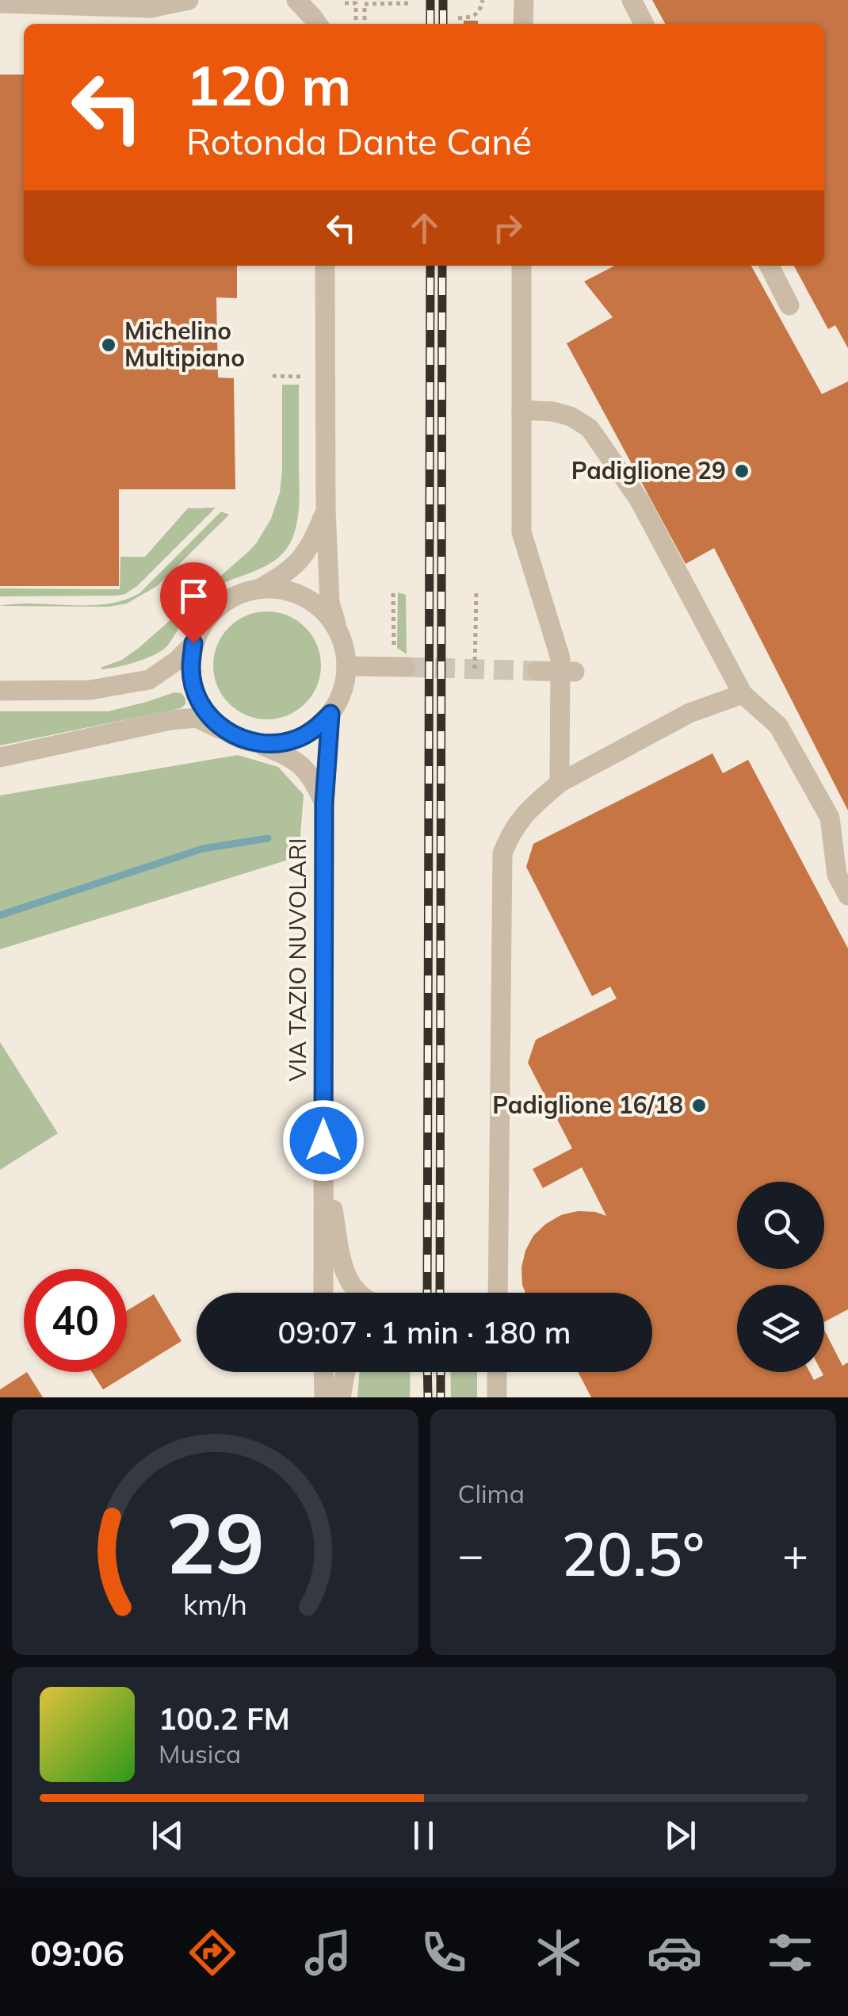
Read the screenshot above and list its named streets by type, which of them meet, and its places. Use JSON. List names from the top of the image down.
{
  "streets": {
    "street": ["VIA TAZIO NUVOLARI"]
  },
  "places": ["Michelino Multipiano", "Padiglione 29", "Padiglione 16/18"],
  "page": {
    "turn": ["120 m", "Rotonda Dante Cané"],
    "limit": "40",
    "trip": "09:07 · 1 min · 180 m",
    "tile": "Clima",
    "heat": ["−", "20.5°", "+"],
    "song": ["100.2 FM", "Musica"],
    "tabs": "09:06",
    "gauge": ["29", "km/h"]
  }
}
